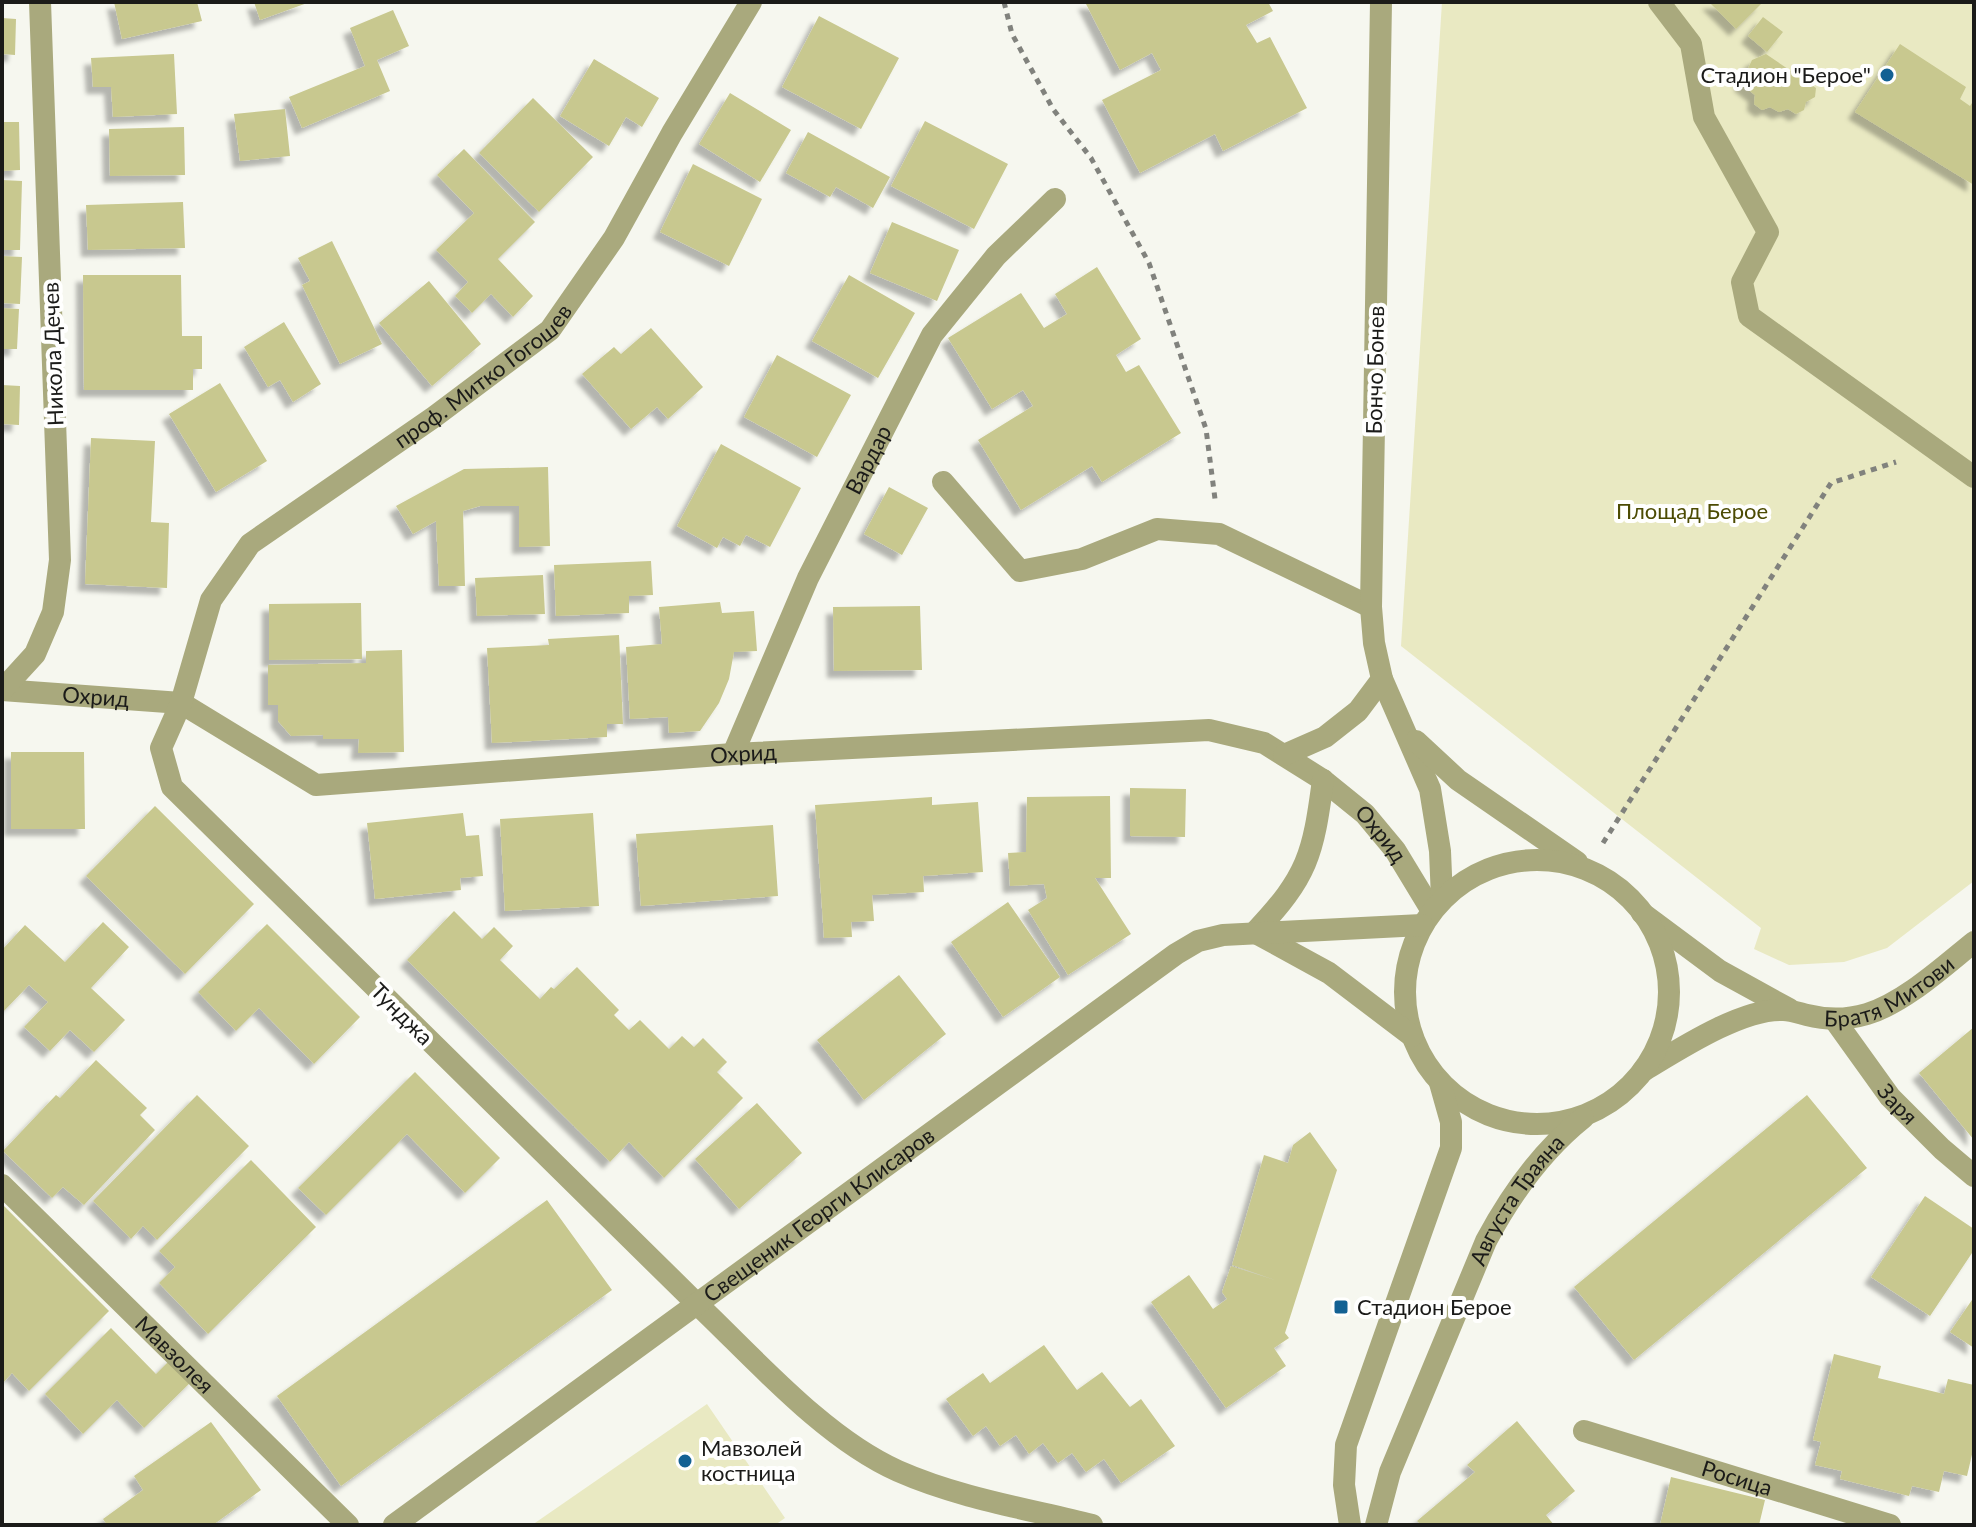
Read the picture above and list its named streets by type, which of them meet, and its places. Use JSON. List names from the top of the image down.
{
  "streets": {
    "street": [
      "Никола Дечев",
      "Бончо Бонев",
      "проф. Митко Гогошев",
      "Вардар",
      "Охрид",
      "Братя Митови",
      "Тунджа",
      "Заря",
      "Августа Траяна",
      "Свещеник Георги Клисаров",
      "Мавзолея",
      "Росица"
    ]
  },
  "crossings": [
    ["Никола Дечев", "Охрид"],
    ["Бончо Бонев", "Охрид"],
    ["Бончо Бонев", "Братя Митови"],
    ["Бончо Бонев", "Августа Траяна"],
    ["Бончо Бонев", "Свещеник Георги Клисаров"],
    ["проф. Митко Гогошев", "Охрид"],
    ["проф. Митко Гогошев", "Тунджа"],
    ["Вардар", "Охрид"],
    ["Охрид", "Братя Митови"],
    ["Охрид", "Тунджа"],
    ["Охрид", "Августа Траяна"],
    ["Охрид", "Свещеник Георги Клисаров"],
    ["Братя Митови", "Заря"],
    ["Братя Митови", "Августа Траяна"],
    ["Братя Митови", "Свещеник Георги Клисаров"],
    ["Тунджа", "Свещеник Георги Клисаров"],
    ["Августа Траяна", "Свещеник Георги Клисаров"]
  ],
  "parks": ["Площад Берое"],
  "places": {
    "other": ["Стадион \"Берое\"", "Мавзолей костница"],
    "transit": ["Стадион Берое"]
  }
}
